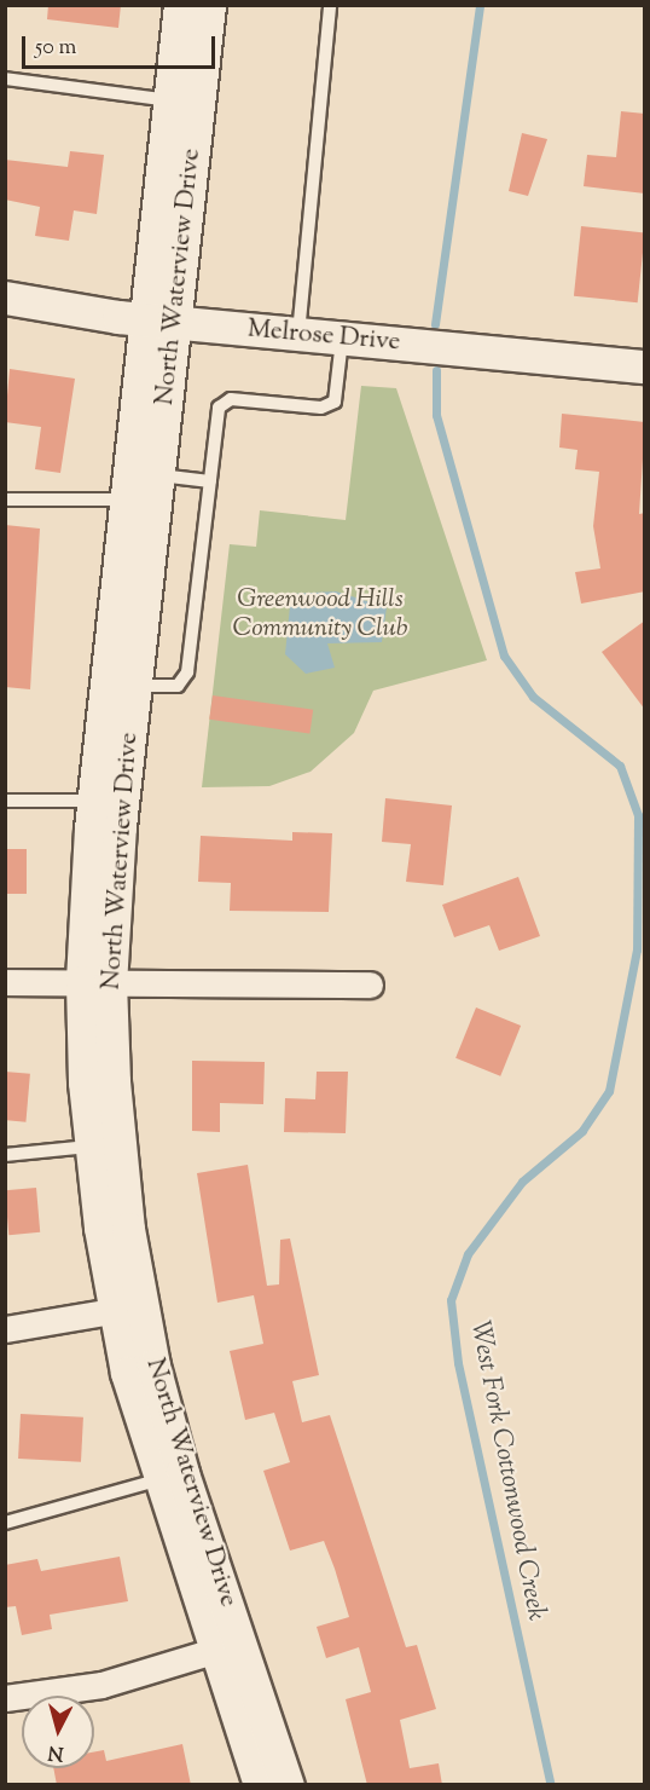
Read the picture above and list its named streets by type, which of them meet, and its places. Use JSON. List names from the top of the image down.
{
  "streets": {
    "street": ["North Waterview Drive", "Melrose Drive"]
  },
  "crossings": [
    ["North Waterview Drive", "Melrose Drive"]
  ],
  "water": ["West Fork Cottonwood Creek"],
  "parks": ["Greenwood Hills Community Club"],
  "scale_bar": "50 m",
  "north": "bottom"
}
